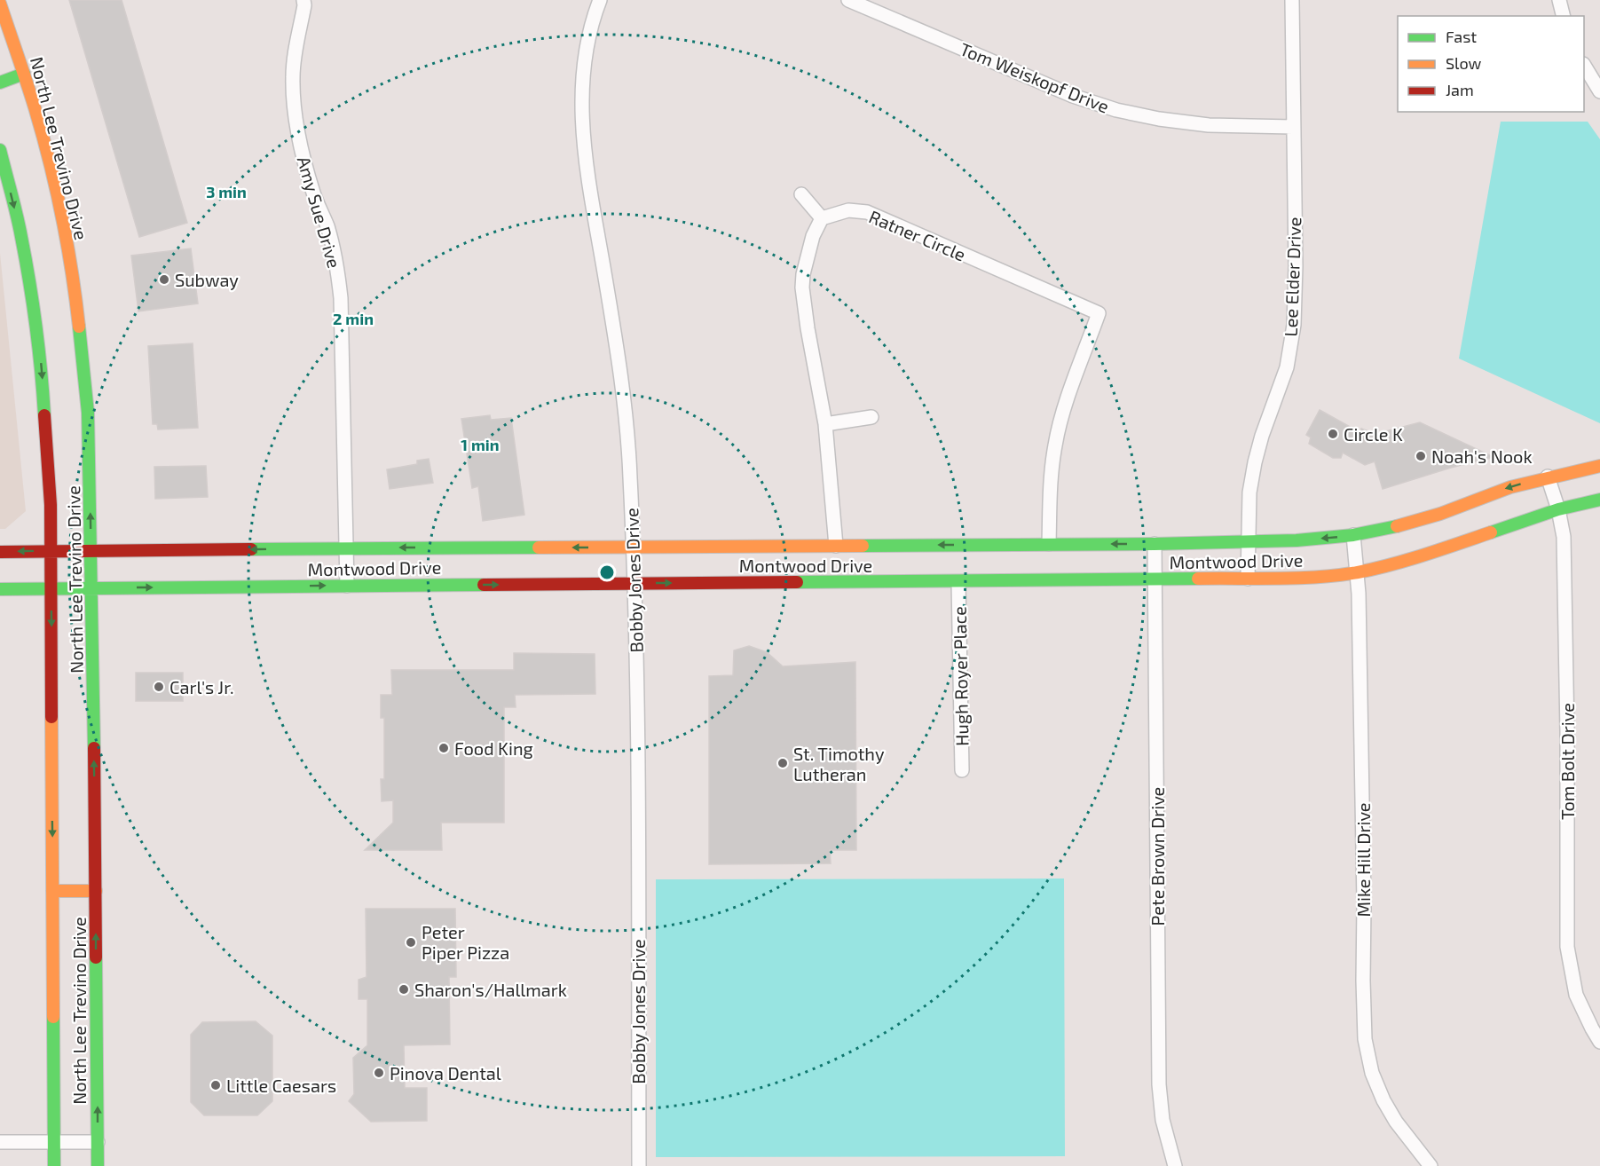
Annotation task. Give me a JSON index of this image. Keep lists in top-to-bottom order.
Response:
{
  "streets": {
    "main road": ["North Lee Trevino Drive", "Montwood Drive"],
    "street": [
      "Tom Weiskopf Drive",
      "Amy Sue Drive",
      "Ratner Circle",
      "Lee Elder Drive",
      "Bobby Jones Drive",
      "Hugh Royer Place",
      "Tom Bolt Drive",
      "Pete Brown Drive",
      "Mike Hill Drive"
    ]
  },
  "crossings": [
    ["Tom Weiskopf Drive", "Lee Elder Drive"],
    ["North Lee Trevino Drive", "Montwood Drive"],
    ["Amy Sue Drive", "Montwood Drive"],
    ["Ratner Circle", "Montwood Drive"],
    ["Lee Elder Drive", "Montwood Drive"],
    ["Montwood Drive", "Bobby Jones Drive"],
    ["Montwood Drive", "Hugh Royer Place"],
    ["Montwood Drive", "Tom Bolt Drive"],
    ["Montwood Drive", "Pete Brown Drive"],
    ["Montwood Drive", "Mike Hill Drive"]
  ],
  "places": [
    "Subway",
    "Circle K",
    "Noah's Nook",
    "Carl's Jr.",
    "Food King",
    "St. Timothy Lutheran",
    "Peter Piper Pizza",
    "Sharon's/Hallmark",
    "Pinova Dental",
    "Little Caesars"
  ],
  "legend": ["Fast", "Slow", "Jam"],
  "rings": ["3 min", "2 min", "1 min"]
}
